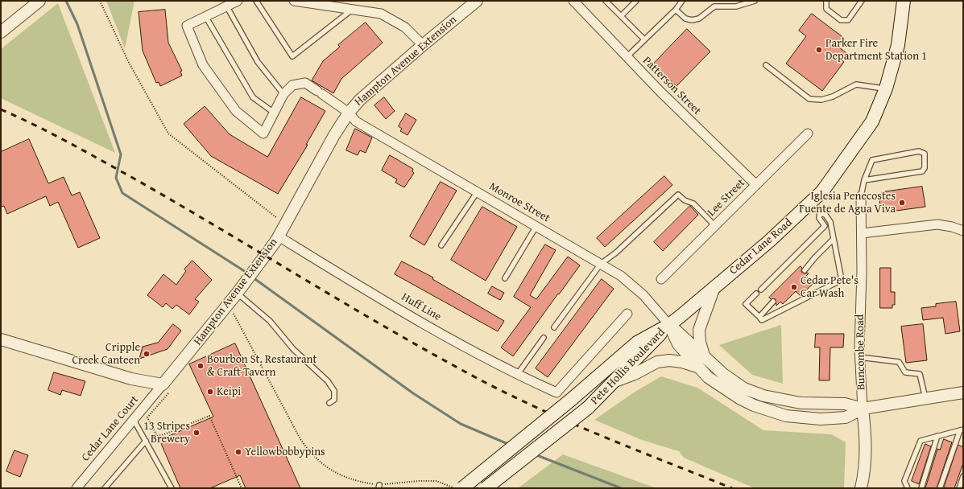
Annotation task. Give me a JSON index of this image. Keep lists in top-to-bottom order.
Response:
{
  "streets": {
    "main road": ["Cedar Lane Road", "Pete Hollis Boulevard"],
    "street": [
      "Hampton Avenue Extension",
      "Patterson Street",
      "Lee Street",
      "Monroe Street",
      "Huff Line",
      "Buncombe Road",
      "Cedar Lane Court"
    ]
  },
  "crossings": [
    ["Hampton Avenue Extension", "Monroe Street"],
    ["Hampton Avenue Extension", "Huff Line"],
    ["Hampton Avenue Extension", "Cedar Lane Court"],
    ["Patterson Street", "Lee Street"],
    ["Monroe Street", "Cedar Lane Road"],
    ["Monroe Street", "Pete Hollis Boulevard"],
    ["Cedar Lane Road", "Pete Hollis Boulevard"]
  ],
  "places": [
    "Parker Fire Department Station 1",
    "Iglesia Penecostes Fuente de Agua Viva",
    "Cedar Pete's Car Wash",
    "Cripple Creek Canteen",
    "Bourbon St. Restaurant & Craft Tavern",
    "Keipi",
    "13 Stripes Brewery",
    "Yellowbobbypins"
  ]
}
